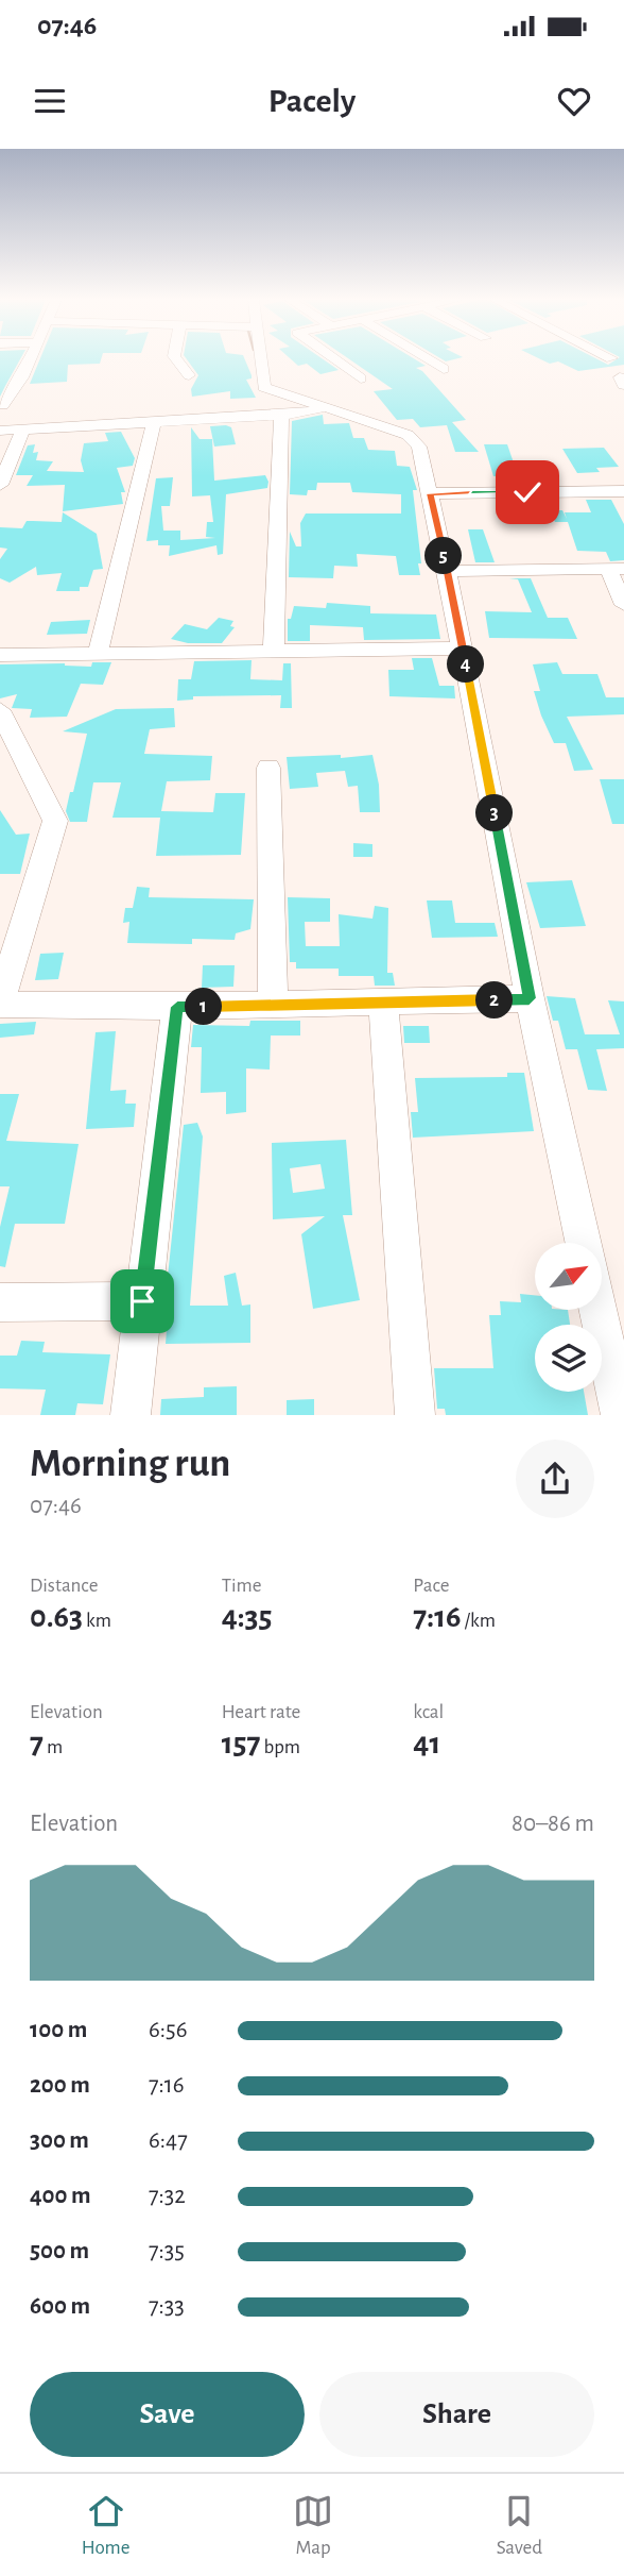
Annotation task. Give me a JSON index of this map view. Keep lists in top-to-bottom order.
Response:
{
  "north": "top right",
  "page": {
    "status": "07:46",
    "header": "Pacely",
    "pins": [
      "5",
      "4",
      "3",
      "2",
      "1"
    ],
    "heading": ["Morning run", "07:46"],
    "stats": [
      ["Distance", "0.63 km"],
      ["Time", "4:35"],
      ["Pace", "7:16 /km"],
      ["Elevation", "7 m"],
      ["Heart rate", "157 bpm"],
      ["kcal", "41"]
    ],
    "chart": ["Elevation", "80–86 m"],
    "list": [
      {
        "name": "100 m",
        "note": "6:56"
      },
      {
        "name": "200 m",
        "note": "7:16"
      },
      {
        "name": "300 m",
        "note": "6:47"
      },
      {
        "name": "400 m",
        "note": "7:32"
      },
      {
        "name": "500 m",
        "note": "7:35"
      },
      {
        "name": "600 m",
        "note": "7:33"
      }
    ],
    "buttons": ["Save", "Share"],
    "tabs": ["Home", "Map", "Saved"]
  }
}
